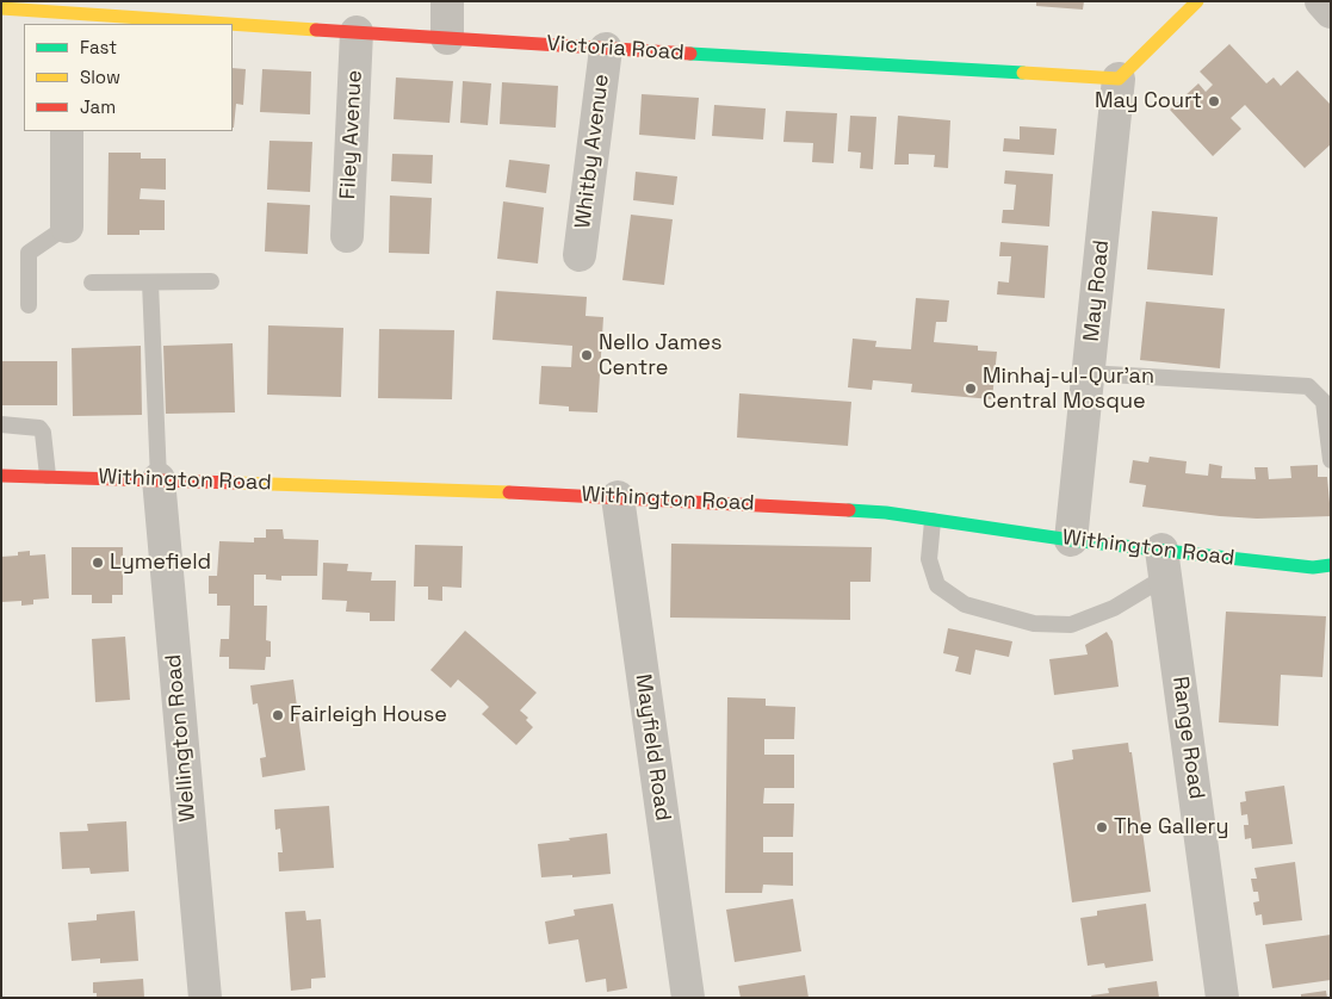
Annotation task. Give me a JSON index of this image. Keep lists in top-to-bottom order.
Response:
{
  "streets": {
    "street": [
      "Victoria Road",
      "Filey Avenue",
      "Whitby Avenue",
      "May Road",
      "Withington Road",
      "Wellington Road",
      "Range Road",
      "Mayfield Road"
    ]
  },
  "crossings": [
    ["Victoria Road", "Filey Avenue"],
    ["Victoria Road", "Whitby Avenue"],
    ["Victoria Road", "May Road"],
    ["May Road", "Withington Road"],
    ["Withington Road", "Wellington Road"],
    ["Withington Road", "Range Road"],
    ["Withington Road", "Mayfield Road"]
  ],
  "places": [
    "May Court",
    "Nello James Centre",
    "Minhaj-ul-Qur'an Central Mosque",
    "Lymefield",
    "Fairleigh House",
    "The Gallery"
  ],
  "legend": ["Fast", "Slow", "Jam"]
}
